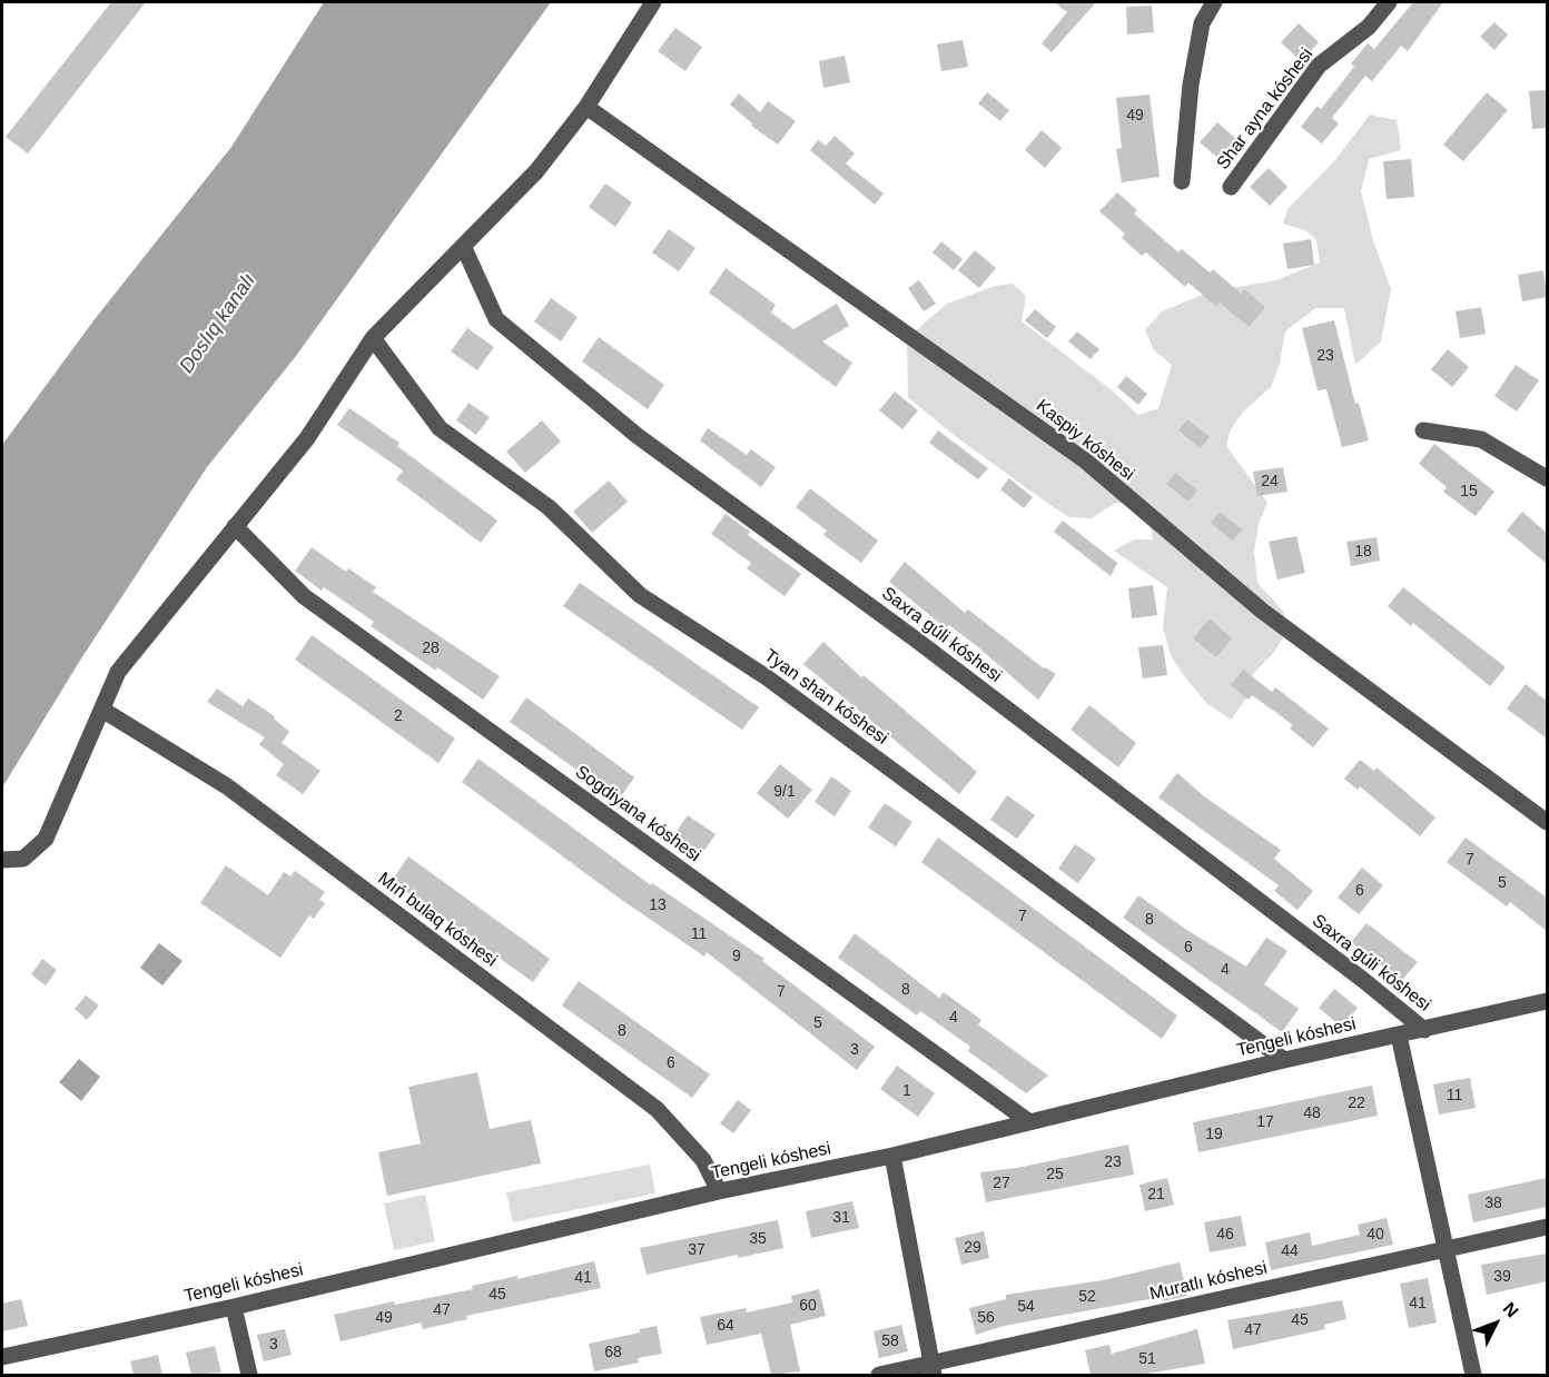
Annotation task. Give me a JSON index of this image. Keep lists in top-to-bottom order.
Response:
{
  "streets": {
    "street": [
      "Shar ayna kóshesi",
      "Kaspiy kóshesi",
      "Saxra gúli kóshesi",
      "Tyan shan kóshesi",
      "Sogdiyana kóshesi",
      "Mıń bulaq kóshesi",
      "Tengeli kóshesi",
      "Muratlı kóshesi"
    ]
  },
  "crossings": [
    ["Saxra gúli kóshesi", "Tengeli kóshesi"],
    ["Tyan shan kóshesi", "Tengeli kóshesi"],
    ["Sogdiyana kóshesi", "Tengeli kóshesi"],
    ["Mıń bulaq kóshesi", "Tengeli kóshesi"]
  ],
  "water": ["Doslıq kanalı"],
  "house_numbers": [
    "49",
    "23",
    "24",
    "15",
    "18",
    "28",
    "2",
    "9/1",
    "7",
    "5",
    "6",
    "13",
    "7",
    "8",
    "11",
    "6",
    "9",
    "4",
    "8",
    "7",
    "4",
    "5",
    "8",
    "3",
    "6",
    "1",
    "11",
    "22",
    "48",
    "17",
    "19",
    "23",
    "25",
    "27",
    "21",
    "38",
    "31",
    "46",
    "40",
    "35",
    "29",
    "37",
    "44",
    "39",
    "41",
    "45",
    "52",
    "41",
    "60",
    "54",
    "47",
    "49",
    "56",
    "45",
    "64",
    "47",
    "58",
    "3",
    "68",
    "51"
  ],
  "north": "top right"
}
